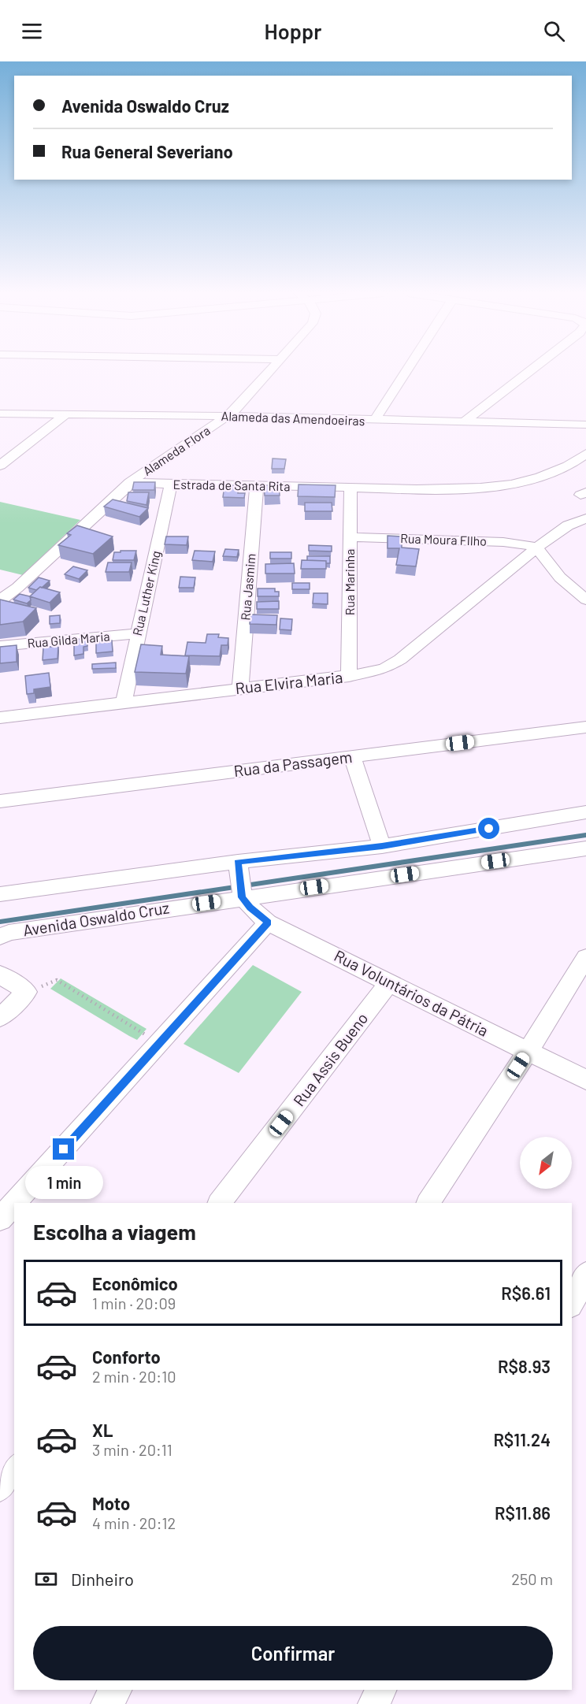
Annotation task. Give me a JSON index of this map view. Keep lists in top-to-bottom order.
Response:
{
  "streets": {
    "street": [
      "Alameda das Amendoeiras",
      "Alameda Flora",
      "Estrada de Santa Rita",
      "Rua Moura FIlho",
      "Rua Marinha",
      "Rua Jasmim",
      "Rua Luther King",
      "Rua Gilda Maria",
      "Rua Elvira Maria",
      "Rua da Passagem",
      "Avenida Oswaldo Cruz",
      "Rua Voluntários da Pátria",
      "Rua Assis Bueno"
    ]
  },
  "crossings": [
    ["Alameda das Amendoeiras", "Alameda Flora"],
    ["Alameda Flora", "Estrada de Santa Rita"],
    ["Estrada de Santa Rita", "Rua Marinha"],
    ["Estrada de Santa Rita", "Rua Jasmim"],
    ["Estrada de Santa Rita", "Rua Luther King"],
    ["Rua Moura FIlho", "Rua Marinha"],
    ["Rua Moura FIlho", "Rua Elvira Maria"],
    ["Rua Marinha", "Rua Elvira Maria"],
    ["Rua Jasmim", "Rua Elvira Maria"],
    ["Rua Luther King", "Rua Gilda Maria"],
    ["Rua Luther King", "Rua Elvira Maria"],
    ["Avenida Oswaldo Cruz", "Rua Voluntários da Pátria"],
    ["Rua Voluntários da Pátria", "Rua Assis Bueno"]
  ],
  "north": "bottom left",
  "page": {
    "header": "Hoppr",
    "banner": ["Avenida Oswaldo Cruz", "Rua General Severiano"],
    "bubble": "1 min",
    "heading": "Escolha a viagem",
    "list": [
      {
        "name": "Econômico",
        "note": "1 min · 20:09",
        "value": "R$6.61"
      },
      {
        "name": "Conforto",
        "note": "2 min · 20:10",
        "value": "R$8.93"
      },
      {
        "name": "XL",
        "note": "3 min · 20:11",
        "value": "R$11.24"
      },
      {
        "name": "Moto",
        "note": "4 min · 20:12",
        "value": "R$11.86"
      }
    ],
    "pay": ["Dinheiro", "250 m"],
    "buttons": "Confirmar"
  }
}
